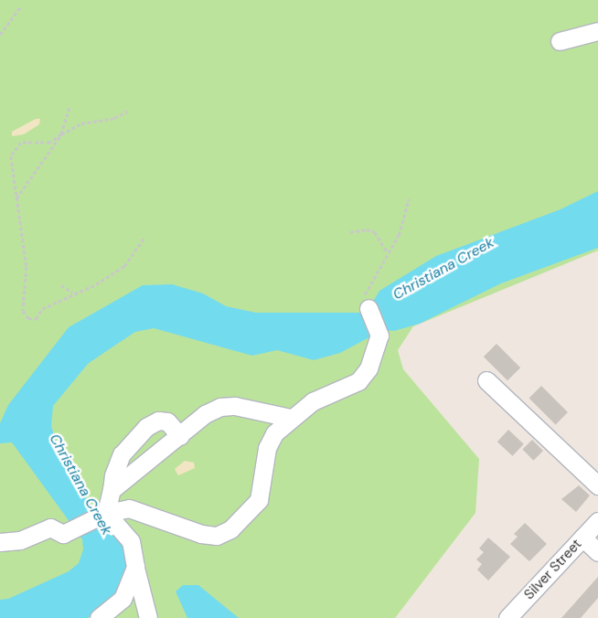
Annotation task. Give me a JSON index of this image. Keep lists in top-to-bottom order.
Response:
{
  "streets": {
    "street": ["Silver Street"]
  },
  "water": ["Christiana Creek"]
}
